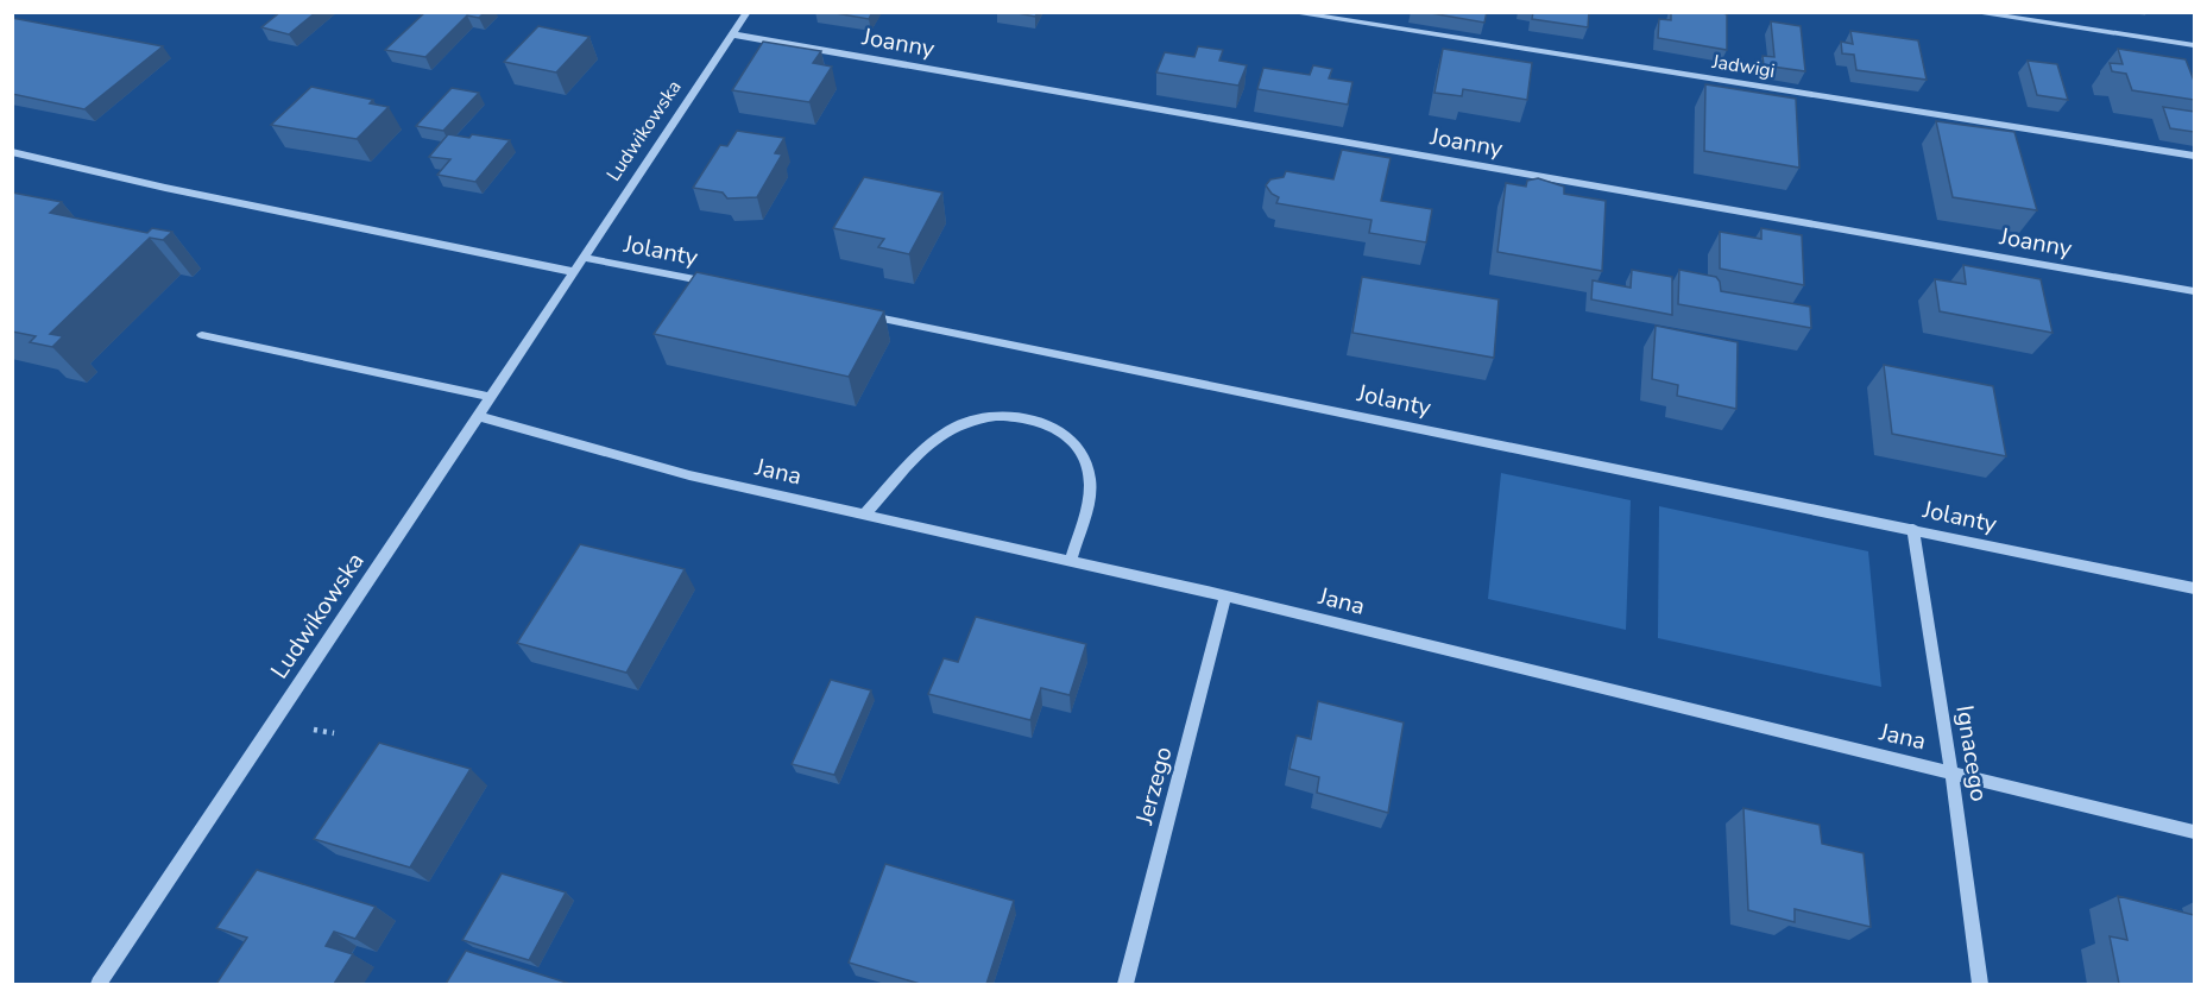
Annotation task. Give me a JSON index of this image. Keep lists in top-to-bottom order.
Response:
{
  "streets": {
    "street": [
      "Joanny",
      "Jadwigi",
      "Ludwikowska",
      "Jolanty",
      "Jana",
      "Ignacego",
      "Jerzego"
    ]
  },
  "crossings": [
    ["Joanny", "Ludwikowska"],
    ["Ludwikowska", "Jolanty"],
    ["Ludwikowska", "Jana"],
    ["Jolanty", "Ignacego"],
    ["Jana", "Ignacego"],
    ["Jana", "Jerzego"]
  ]
}
